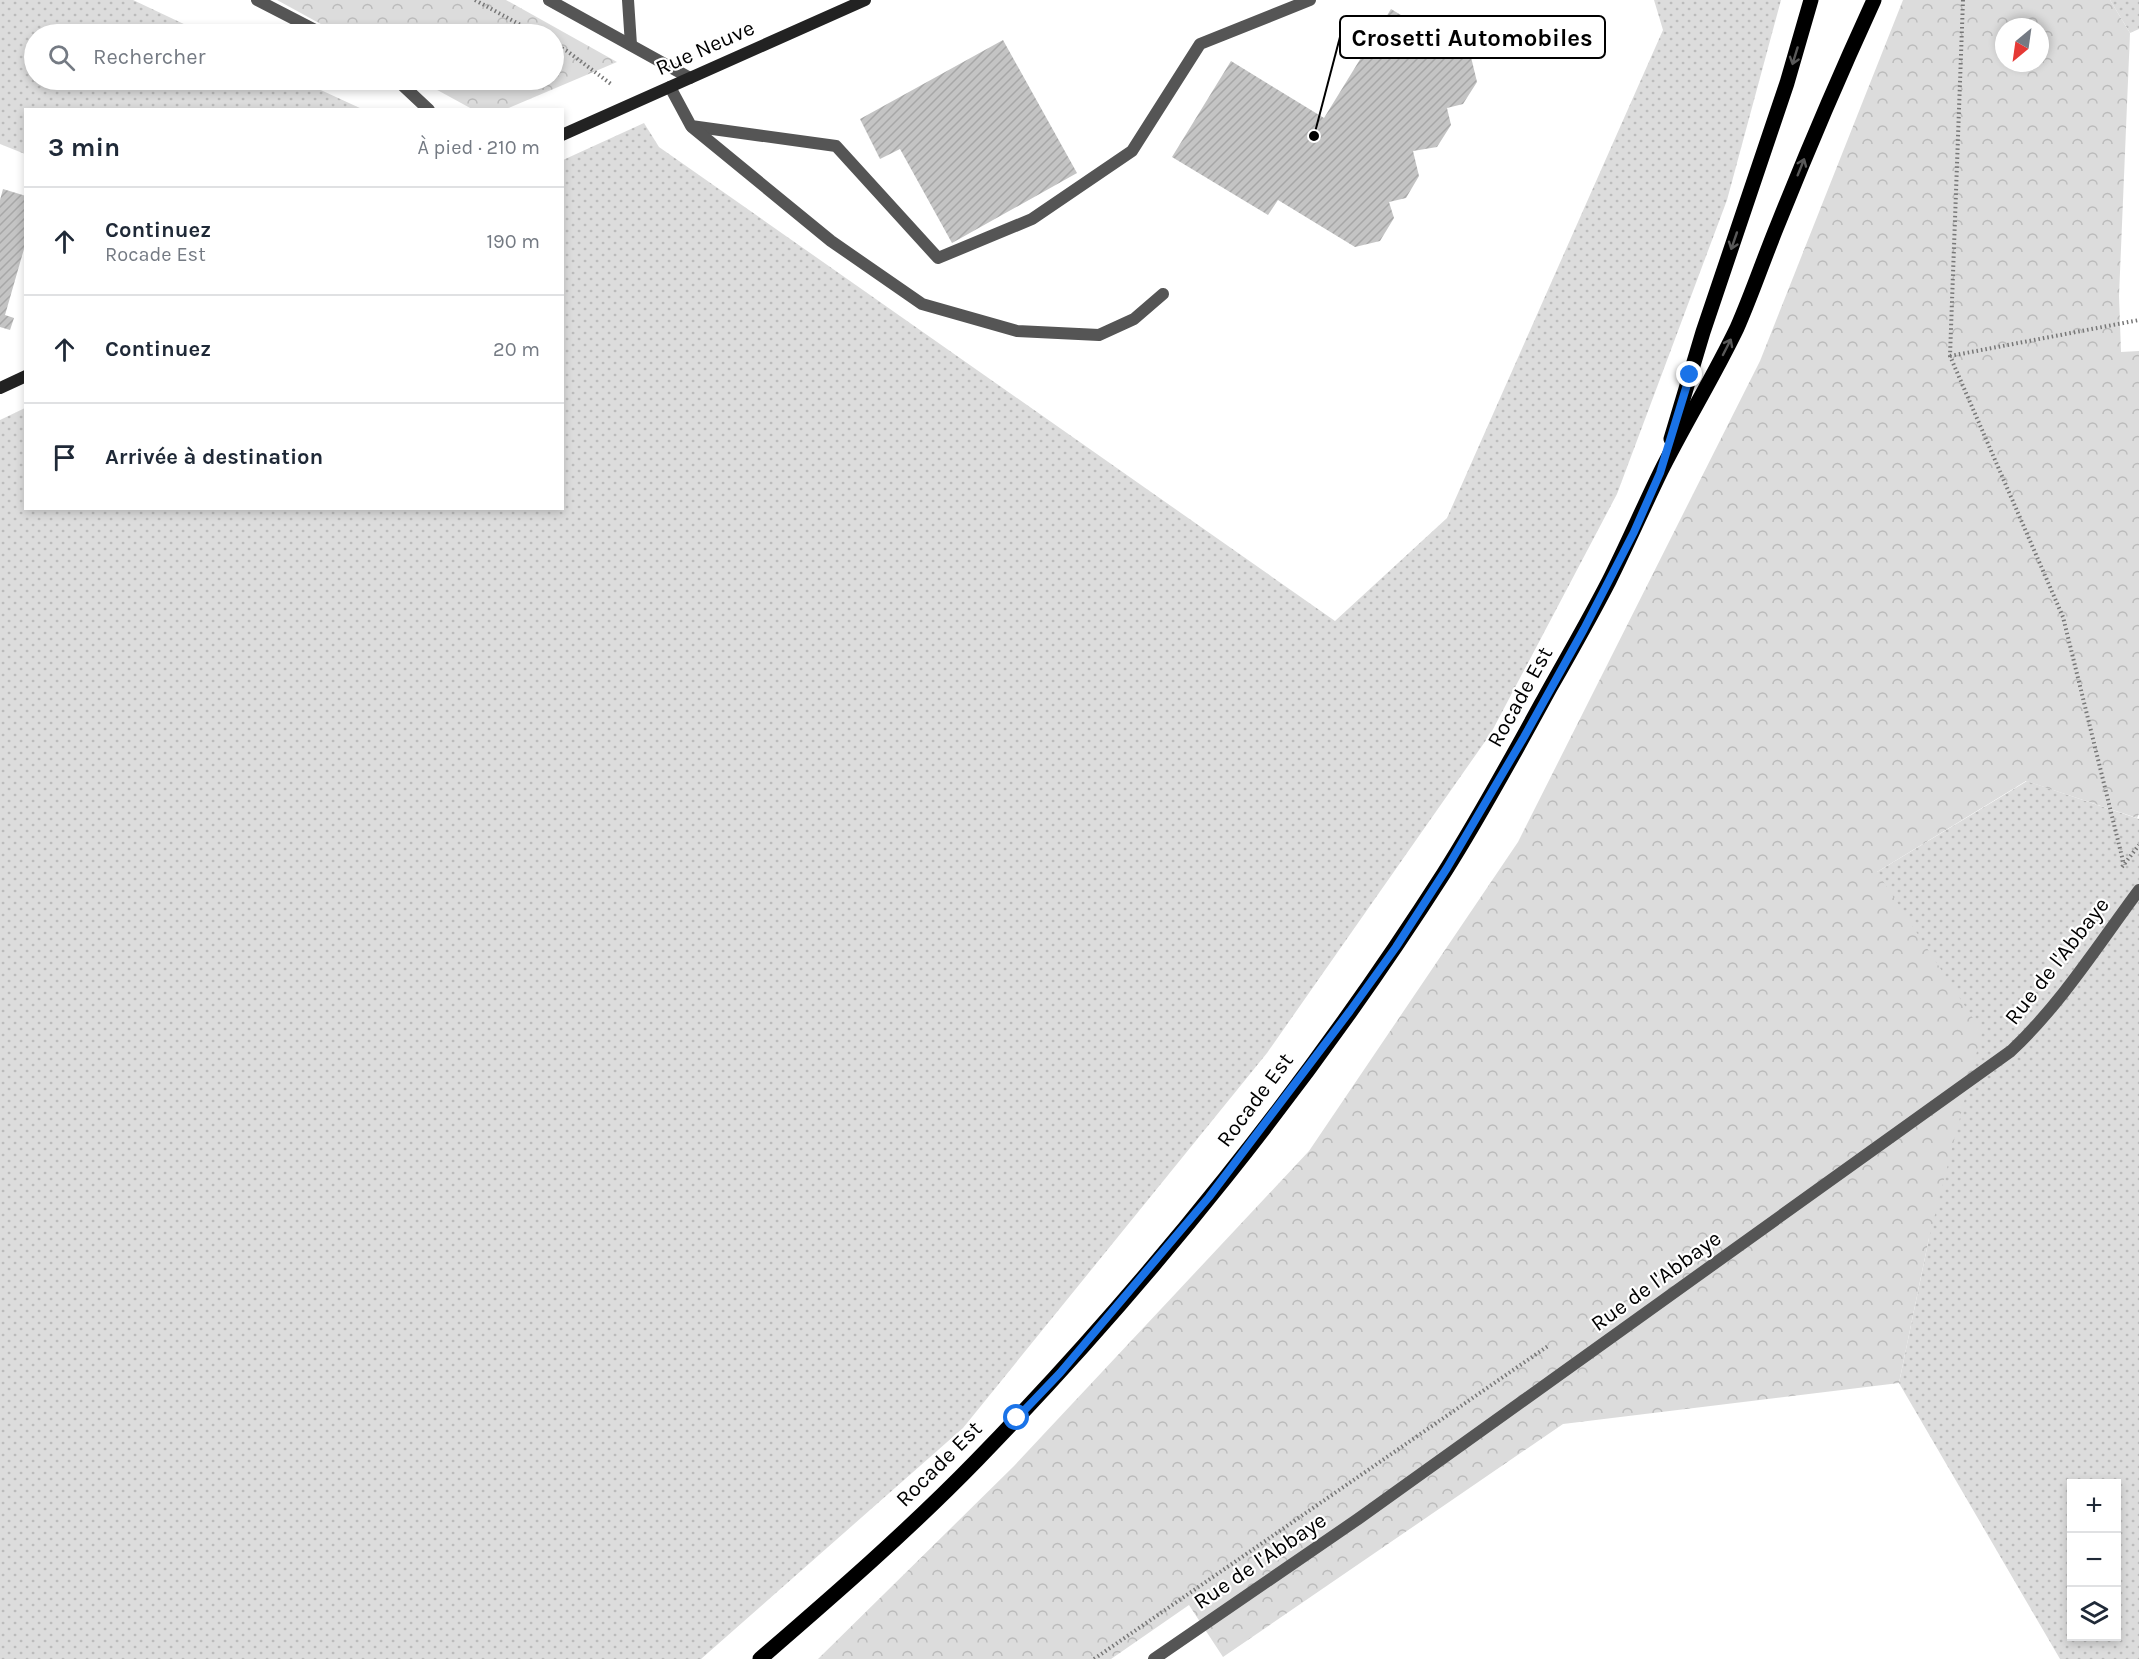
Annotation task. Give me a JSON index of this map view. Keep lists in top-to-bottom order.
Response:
{
  "streets": {
    "main road": ["Rocade Est"],
    "street": ["Rue Neuve", "Rue de l'Abbaye"]
  },
  "places": ["Crosetti Automobiles"],
  "north": "bottom left",
  "page": {
    "search": "Rechercher",
    "heading": ["3 min", "À pied · 210 m"],
    "list": [
      ["Continuez", "Rocade Est", "190 m"],
      ["Continuez", "20 m"],
      "Arrivée à destination"
    ],
    "map_buttons": ["+", "−"]
  }
}
